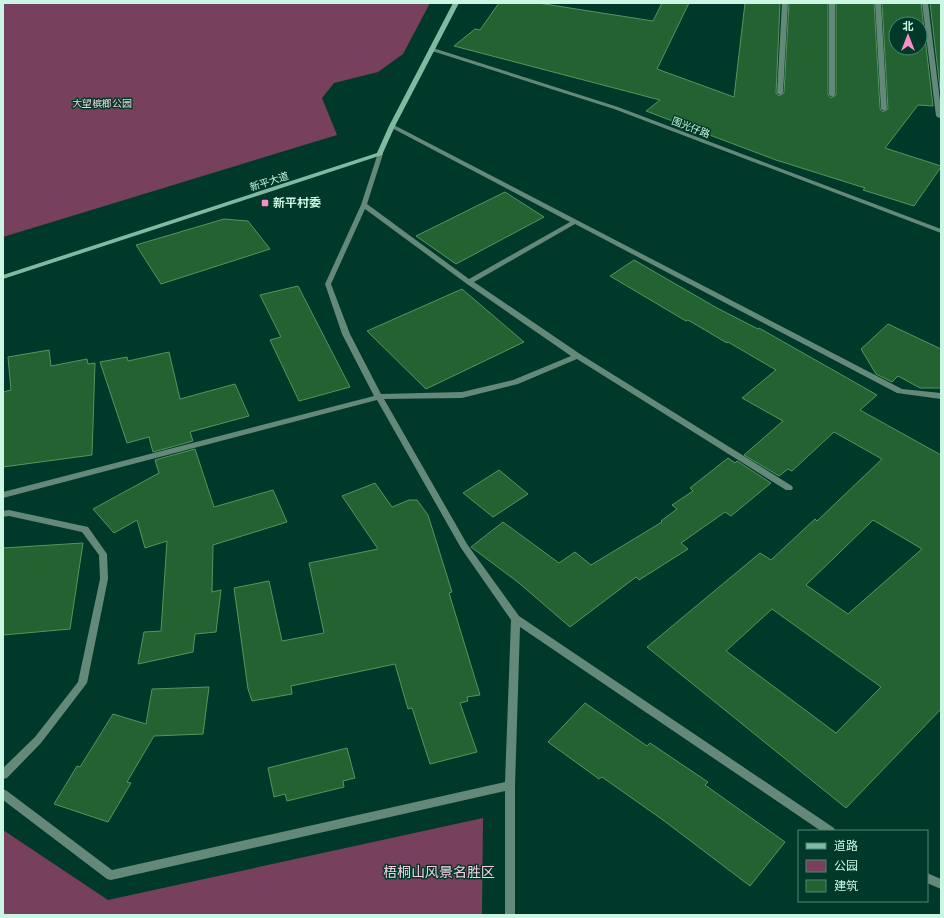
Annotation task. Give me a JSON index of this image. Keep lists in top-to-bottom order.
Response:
{
  "streets": {
    "street": ["围光仔路", "新平大道"]
  },
  "parks": ["大望槟榔公园", "梧桐山风景名胜区"],
  "places": {
    "transit": ["新平村委"]
  },
  "legend": ["道路", "公园", "建筑"],
  "north": "top"
}
